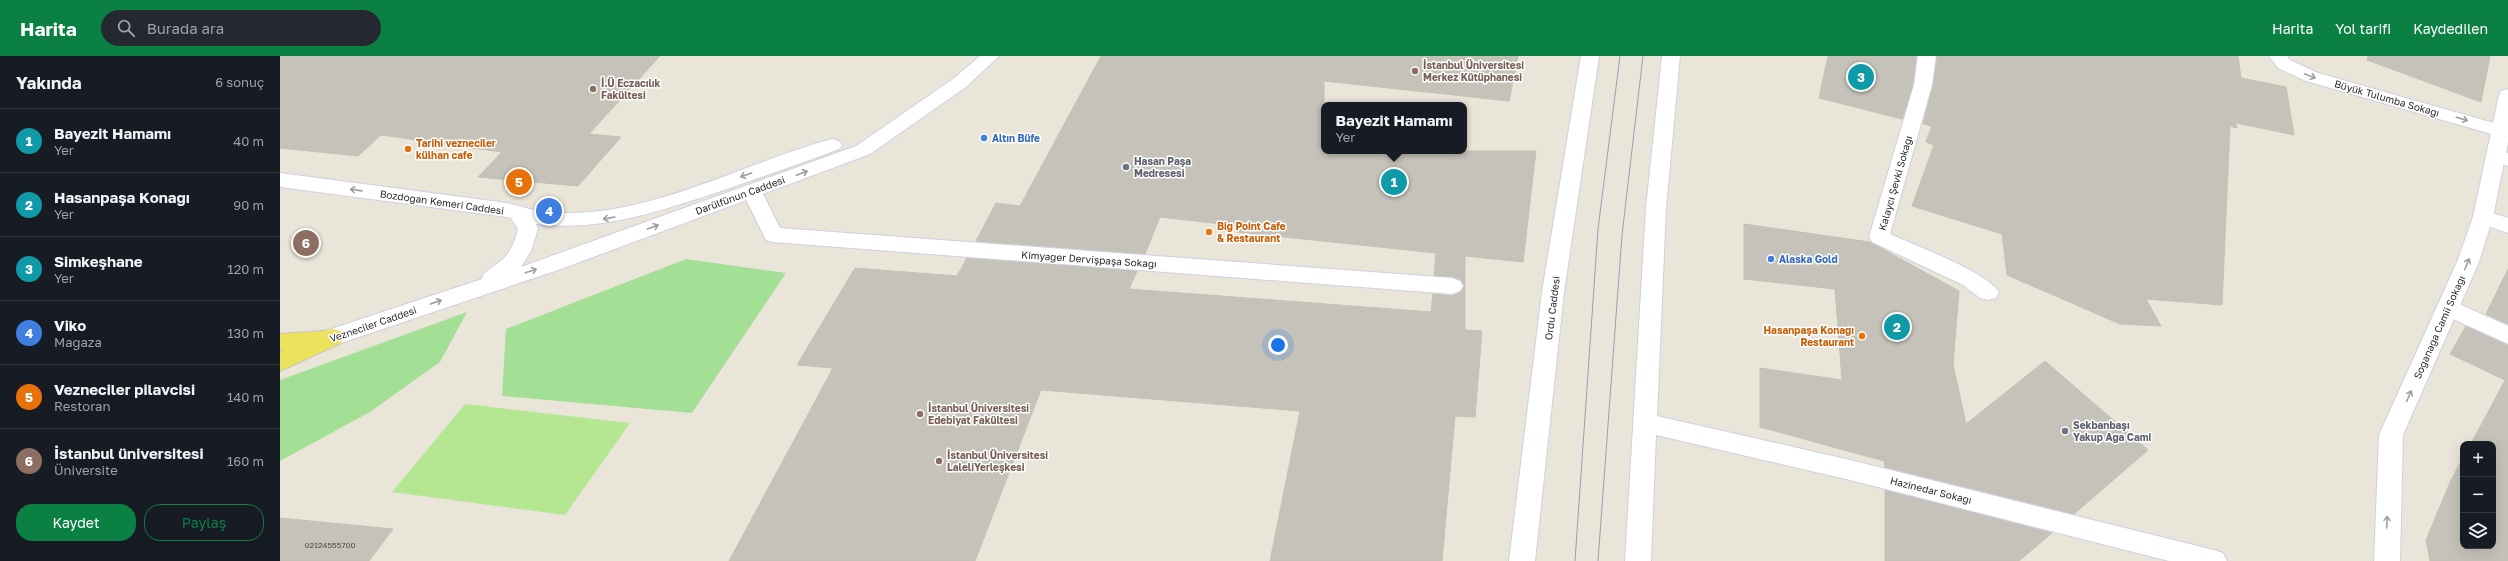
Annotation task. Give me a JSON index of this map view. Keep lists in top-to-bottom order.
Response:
{
  "streets": {
    "main road": ["Vezneciler Caddesi"],
    "street": [
      "Büyük Tulumba Sokağı",
      "Kalaycı Şevki Sokağı",
      "Darülfünun Caddesi",
      "Bozdogan Kemeri Caddesi",
      "Kimyager Dervişpaşa Sokağı",
      "Ordu Caddesi",
      "Soğanağa Camii Sokağı",
      "Hazinedar Sokağı"
    ]
  },
  "crossings": [
    ["Büyük Tulumba Sokağı", "Soğanağa Camii Sokağı"],
    ["Darülfünun Caddesi", "Bozdogan Kemeri Caddesi"],
    ["Darülfünun Caddesi", "Kimyager Dervişpaşa Sokağı"],
    ["Darülfünun Caddesi", "Vezneciler Caddesi"]
  ],
  "one_way": [
    "Büyük Tulumba Sokağı",
    "Darülfünun Caddesi",
    "Bozdogan Kemeri Caddesi",
    "Vezneciler Caddesi",
    "Soğanağa Camii Sokağı"
  ],
  "places": [
    "İstanbul Üniversitesi Merkez Kütüphanesi",
    "İ.Ü Eczacılık Fakültesi",
    "Altın Büfe",
    "Tarihi vezneciler külhan cafe",
    "Hasan Paşa Medresesi",
    "Big Point Cafe & Restaurant",
    "Alaska Gold",
    "Hasanpaşa Konağı Restaurant",
    "İstanbul Üniversitesi Edebiyat Fakültesi",
    "Sekbanbaşı Yakup Ağa Cami",
    "İstanbul Üniversitesi LaleliYerleşkesi"
  ],
  "house_numbers": ["02124555700"],
  "page": {
    "header": "Harita",
    "search": "Burada ara",
    "nav": ["Harita", "Yol tarifi", "Kaydedilen"],
    "heading": ["Yakında", "6 sonuç"],
    "pins": [
      "3",
      "1",
      "5",
      "4",
      "6",
      "2"
    ],
    "popup": ["Bayezit Hamamı", "Yer"],
    "list": [
      {
        "mark": "1",
        "name": "Bayezit Hamamı",
        "note": "Yer",
        "value": "40 m"
      },
      {
        "mark": "2",
        "name": "Hasanpaşa Konağı",
        "note": "Yer",
        "value": "90 m"
      },
      {
        "mark": "3",
        "name": "Simkeşhane",
        "note": "Yer",
        "value": "120 m"
      },
      {
        "mark": "4",
        "name": "Viko",
        "note": "Mağaza",
        "value": "130 m"
      },
      {
        "mark": "5",
        "name": "Vezneciler pilavcisi",
        "note": "Restoran",
        "value": "140 m"
      },
      {
        "mark": "6",
        "name": "İstanbul üniversitesi",
        "note": "Üniversite",
        "value": "160 m"
      }
    ],
    "map_buttons": ["+", "−"],
    "buttons": ["Kaydet", "Paylaş"]
  }
}
